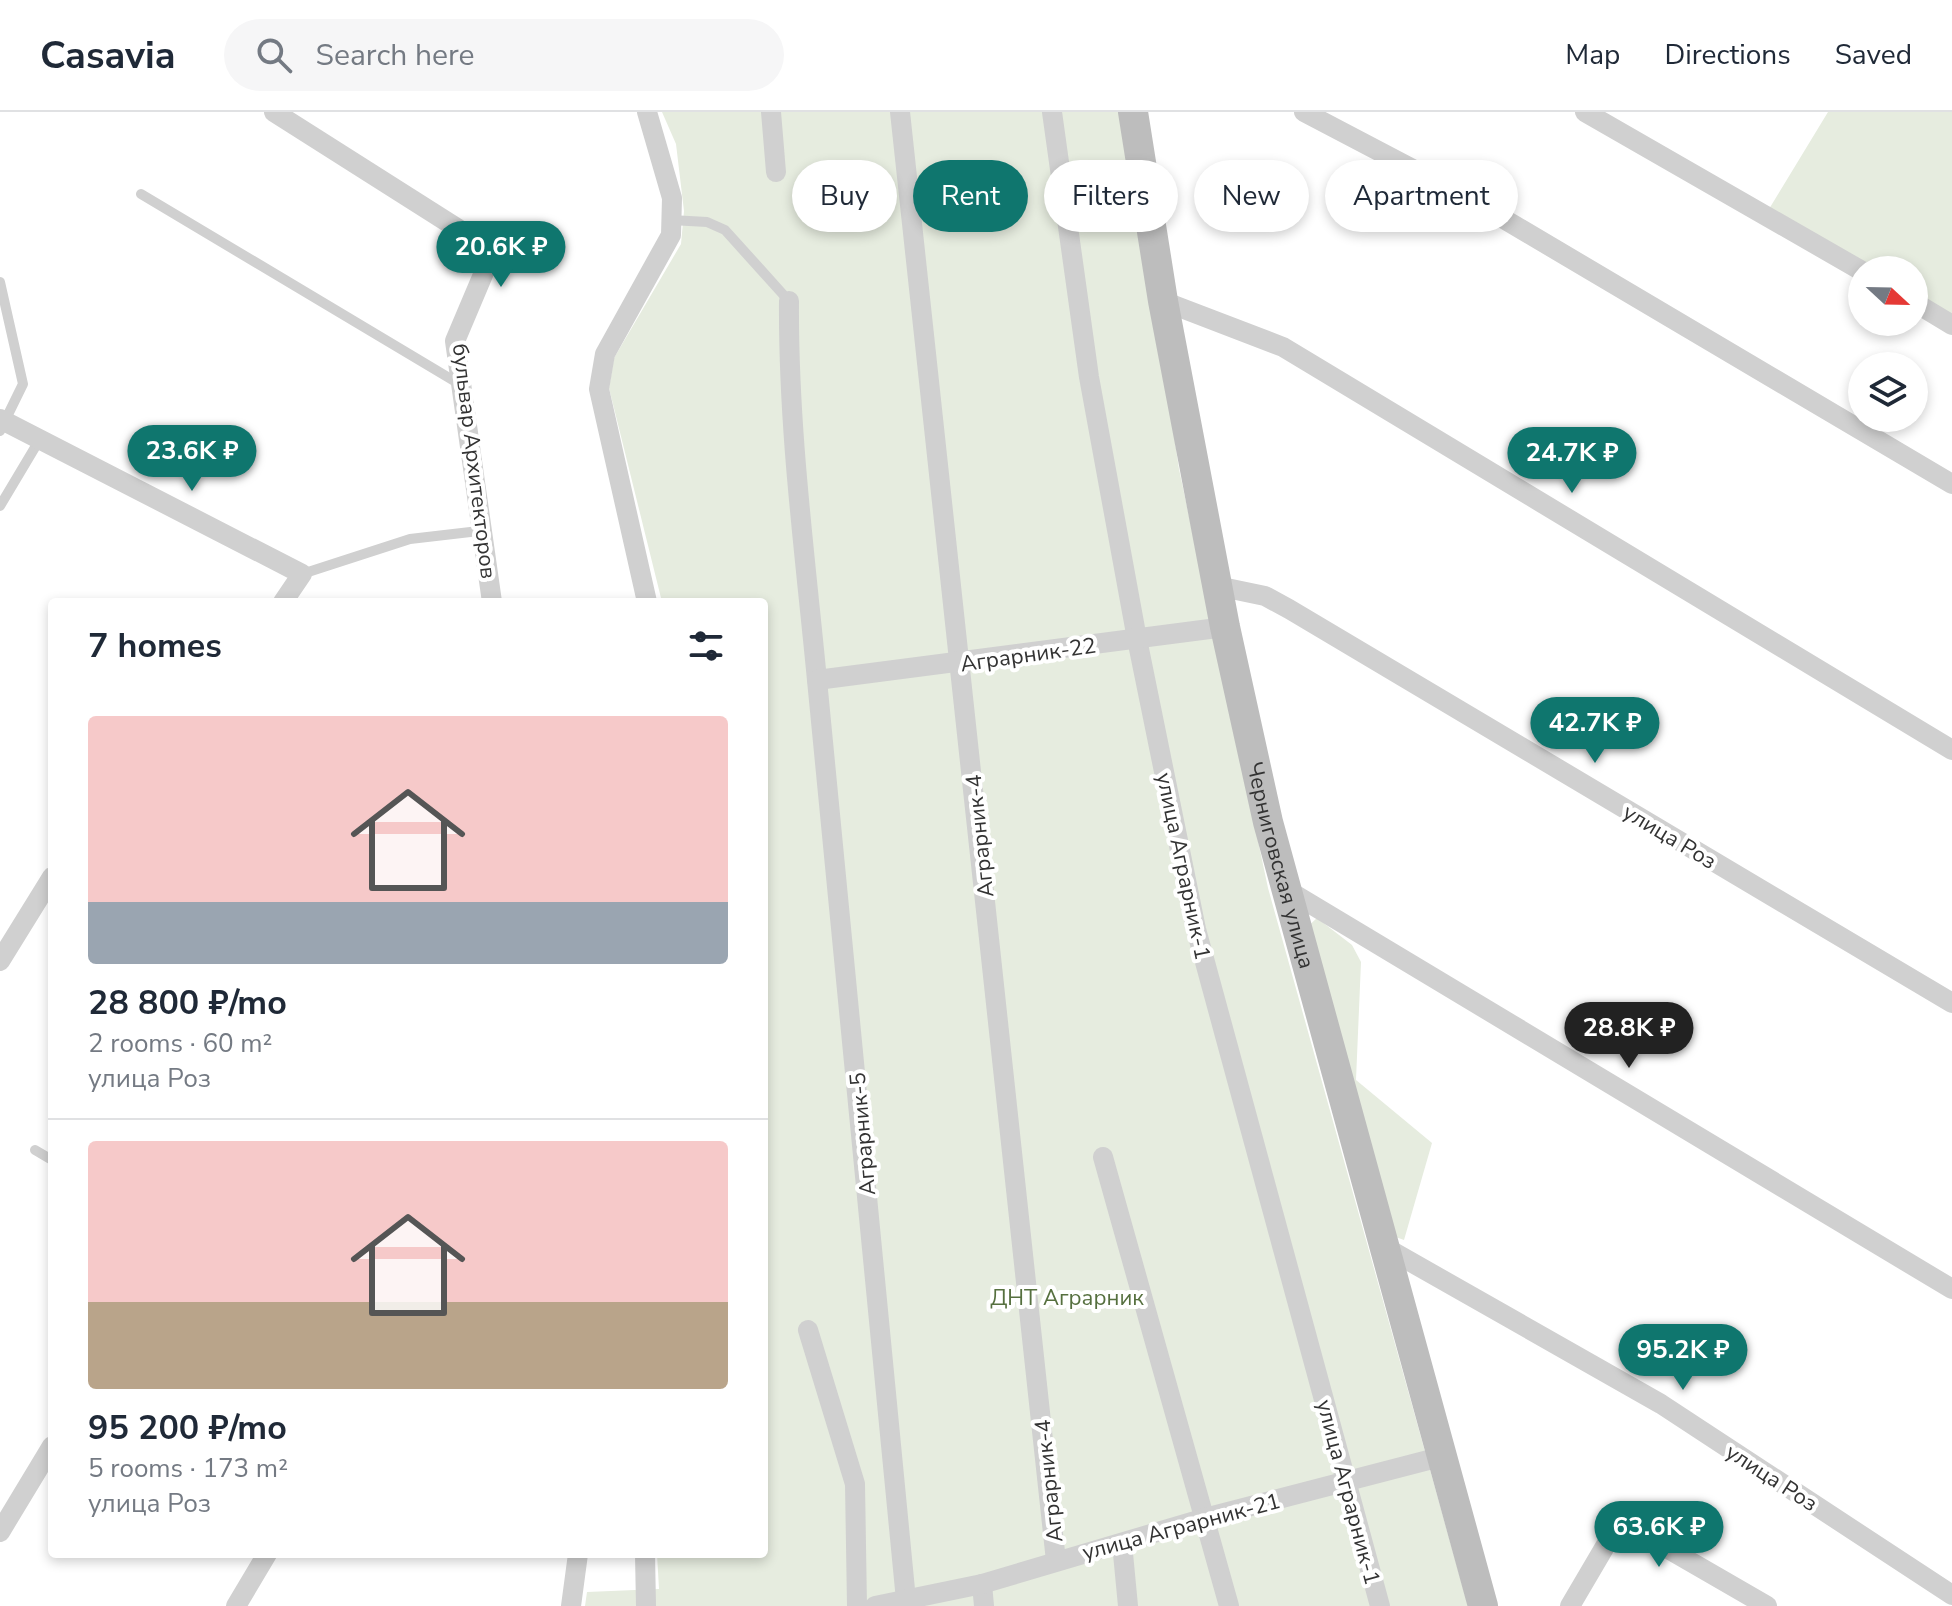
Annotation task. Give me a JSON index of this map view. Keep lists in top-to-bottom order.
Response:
{
  "streets": {
    "street": [
      "бульвар Архитекторов",
      "Аграрник-22",
      "Аграрник-4",
      "улица Роз",
      "Черниговская улица",
      "улица Аграрник-1",
      "Аграрник-5",
      "улица Аграрник-21"
    ]
  },
  "crossings": [
    ["Аграрник-22", "Аграрник-4"],
    ["Аграрник-22", "Черниговская улица"],
    ["Аграрник-22", "улица Аграрник-1"],
    ["Аграрник-22", "Аграрник-5"],
    ["Аграрник-4", "улица Аграрник-21"],
    ["улица Роз", "Черниговская улица"],
    ["Черниговская улица", "улица Аграрник-21"],
    ["улица Аграрник-1", "улица Аграрник-21"],
    ["Аграрник-5", "улица Аграрник-21"]
  ],
  "parks": ["ДНТ Аграрник"],
  "north": "right",
  "page": {
    "header": "Casavia",
    "search": "Search here",
    "nav": ["Map", "Directions", "Saved"],
    "chip": [
      "Buy",
      "Rent",
      "Filters",
      "New",
      "Apartment"
    ],
    "price": [
      "20.6K ₽",
      "23.6K ₽",
      "24.7K ₽",
      "42.7K ₽",
      "28.8K ₽",
      "95.2K ₽",
      "63.6K ₽"
    ],
    "heading": "7 homes",
    "list": [
      {
        "name": "28 800 ₽/mo",
        "note": "2 rooms · 60 m² · улица Роз"
      },
      {
        "name": "95 200 ₽/mo",
        "note": "5 rooms · 173 m² · улица Роз"
      }
    ]
  }
}
